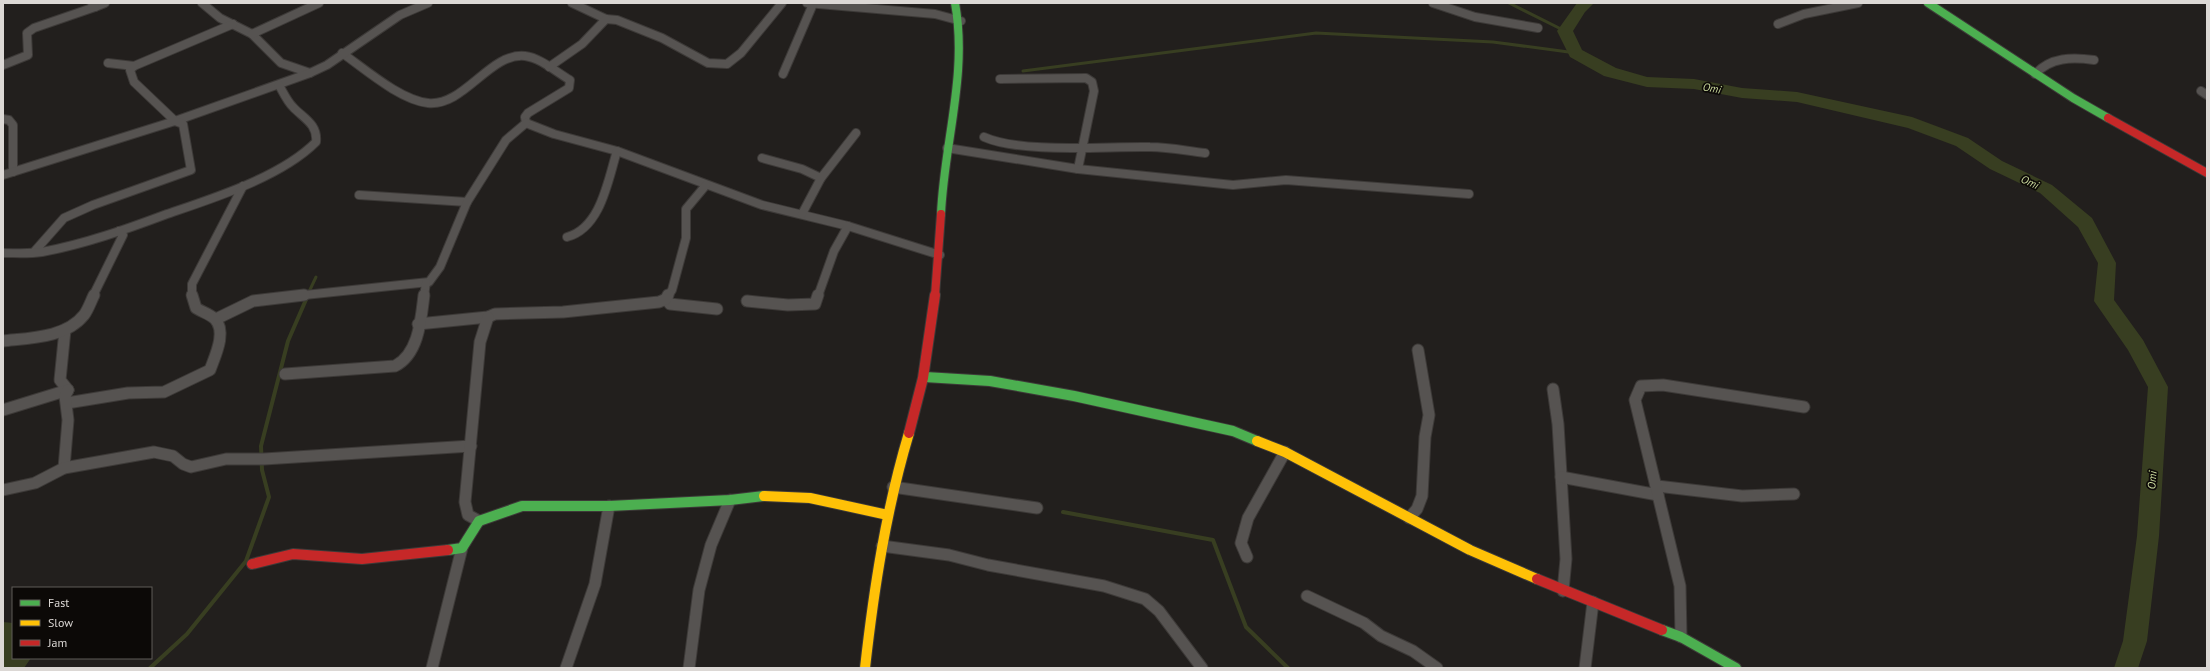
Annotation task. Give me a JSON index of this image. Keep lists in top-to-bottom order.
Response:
{
  "water": ["Omi"],
  "legend": ["Fast", "Slow", "Jam"]
}
